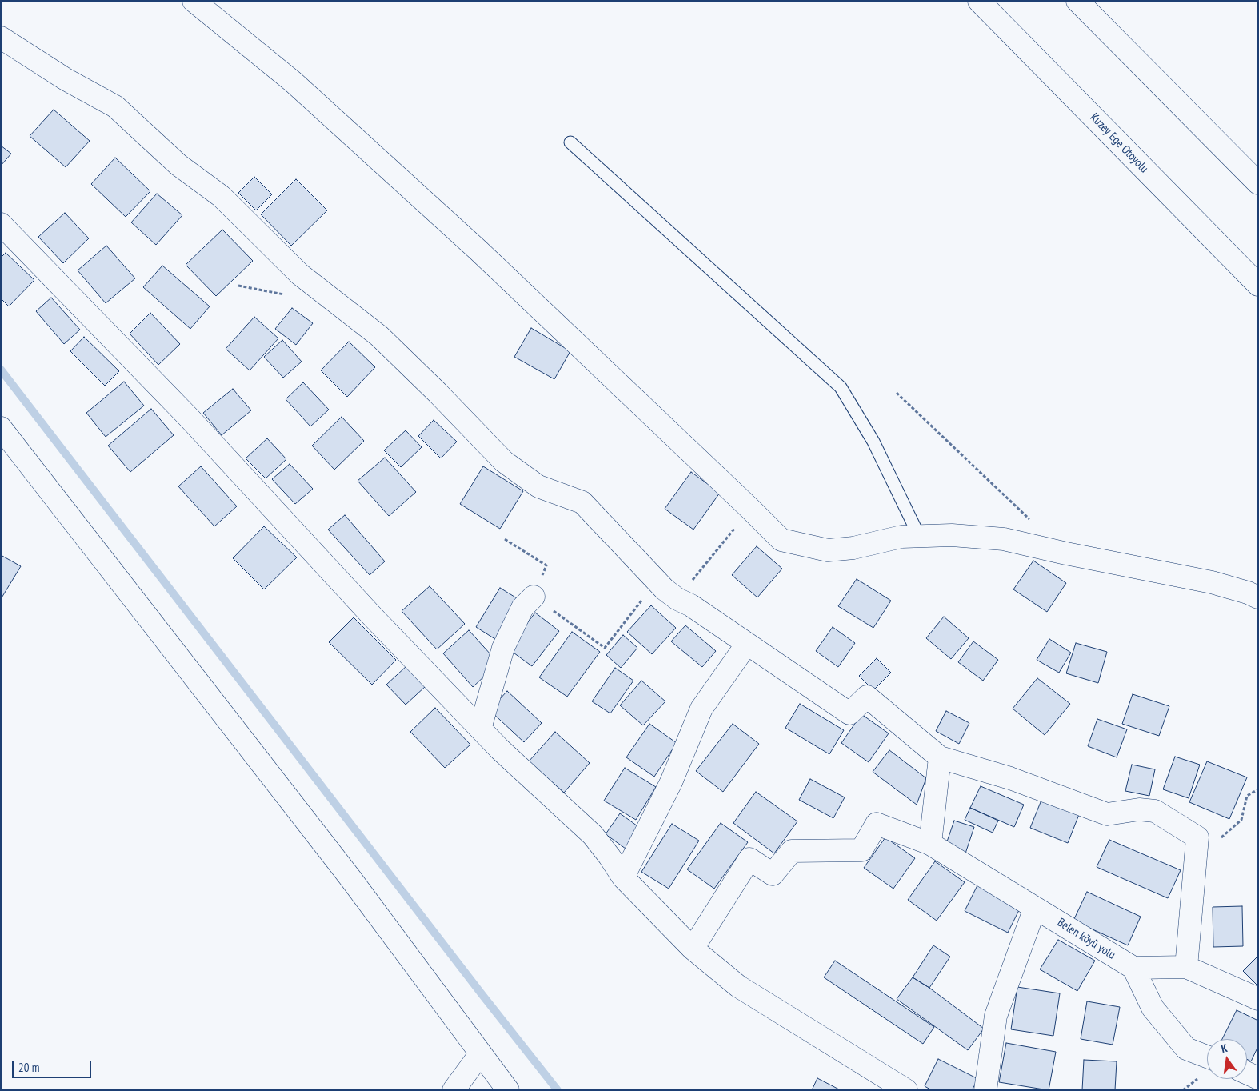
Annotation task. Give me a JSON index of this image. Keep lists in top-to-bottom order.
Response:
{
  "streets": {
    "main road": ["Kuzey Ege Otoyolu", "Belen köyü yolu"]
  },
  "scale_bar": "20 m",
  "north": "top"
}
